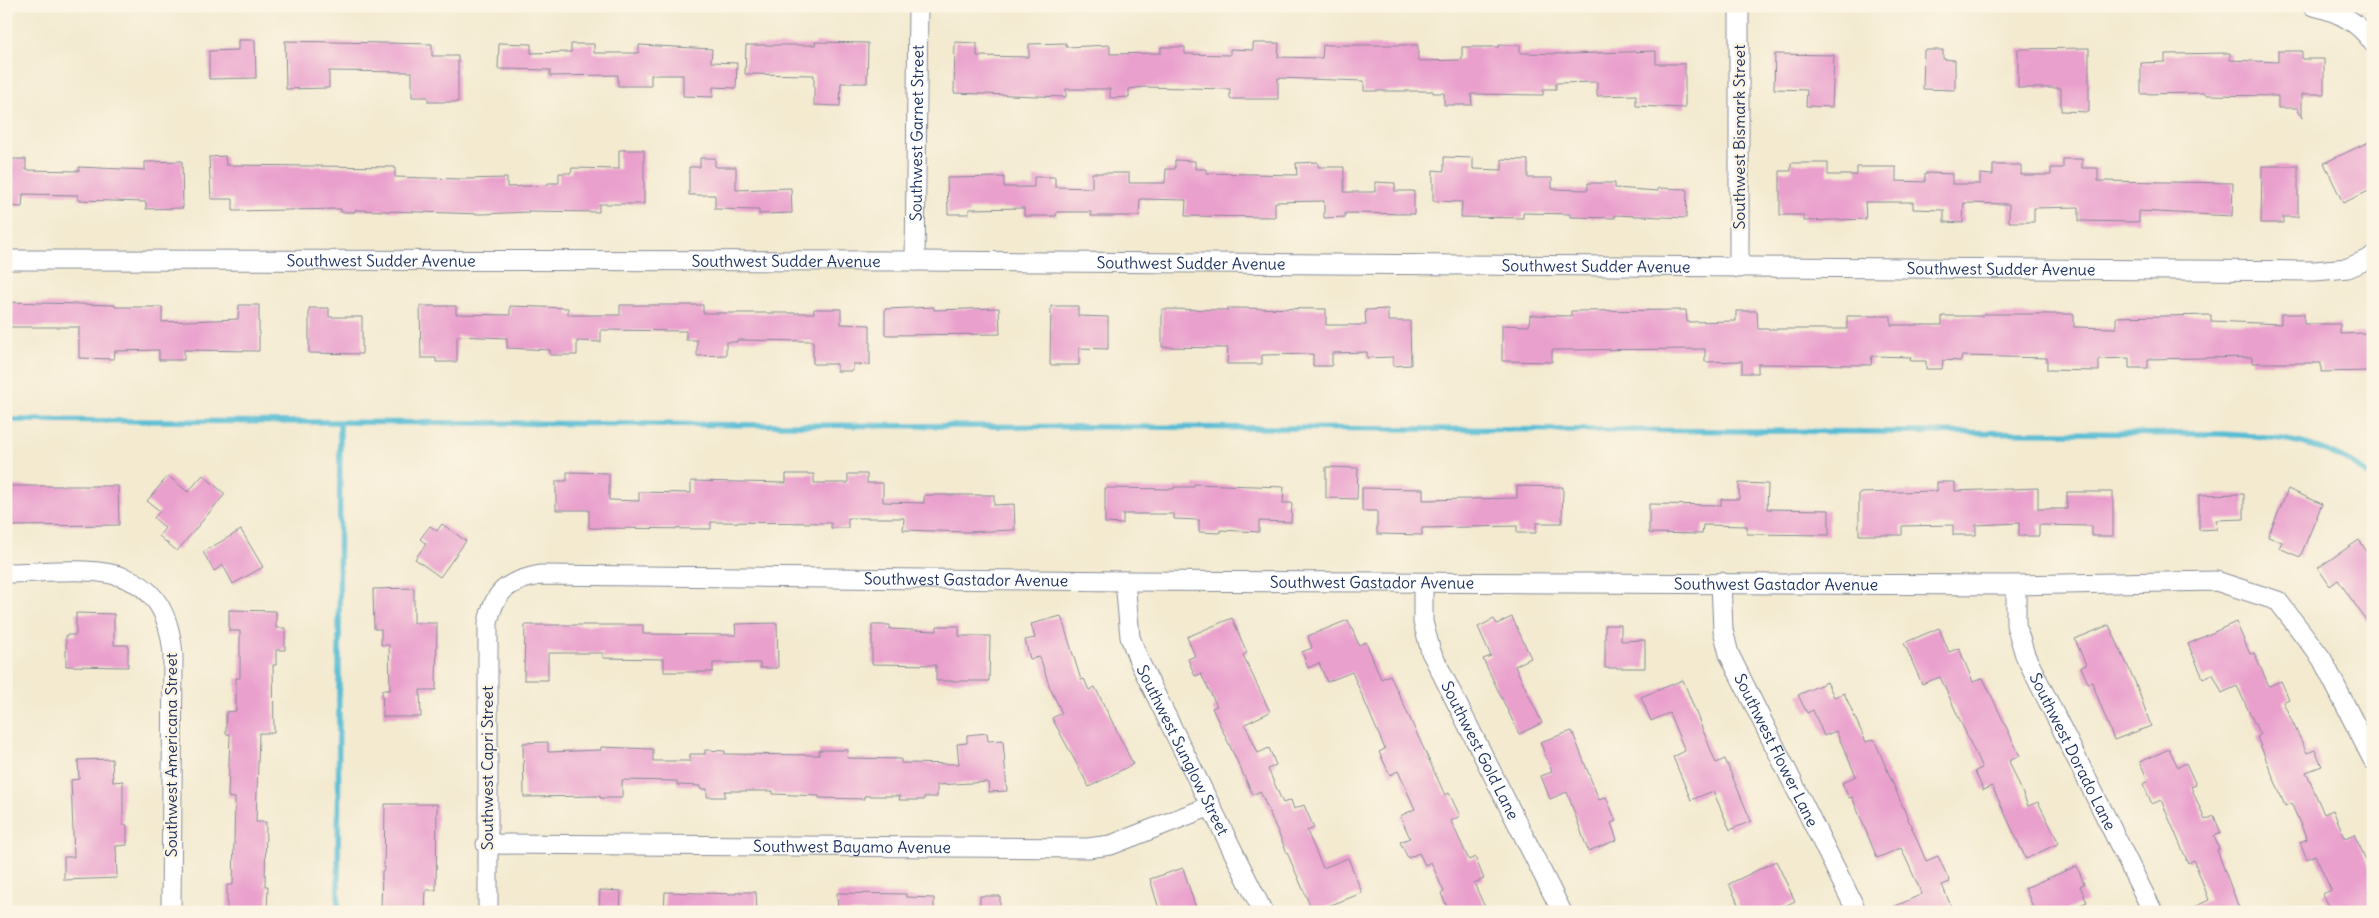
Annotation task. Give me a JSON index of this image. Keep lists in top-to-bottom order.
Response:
{
  "streets": {
    "street": [
      "Southwest Garnet Street",
      "Southwest Bismark Street",
      "Southwest Sudder Avenue",
      "Southwest Gastador Avenue",
      "Southwest Sunglow Street",
      "Southwest Gold Lane",
      "Southwest Flower Lane",
      "Southwest Dorado Lane",
      "Southwest Americana Street",
      "Southwest Capri Street",
      "Southwest Bayamo Avenue"
    ]
  },
  "crossings": [
    ["Southwest Garnet Street", "Southwest Sudder Avenue"],
    ["Southwest Bismark Street", "Southwest Sudder Avenue"],
    ["Southwest Gastador Avenue", "Southwest Sunglow Street"],
    ["Southwest Gastador Avenue", "Southwest Gold Lane"],
    ["Southwest Gastador Avenue", "Southwest Flower Lane"],
    ["Southwest Gastador Avenue", "Southwest Dorado Lane"],
    ["Southwest Gastador Avenue", "Southwest Capri Street"],
    ["Southwest Sunglow Street", "Southwest Bayamo Avenue"],
    ["Southwest Capri Street", "Southwest Bayamo Avenue"]
  ]
}
